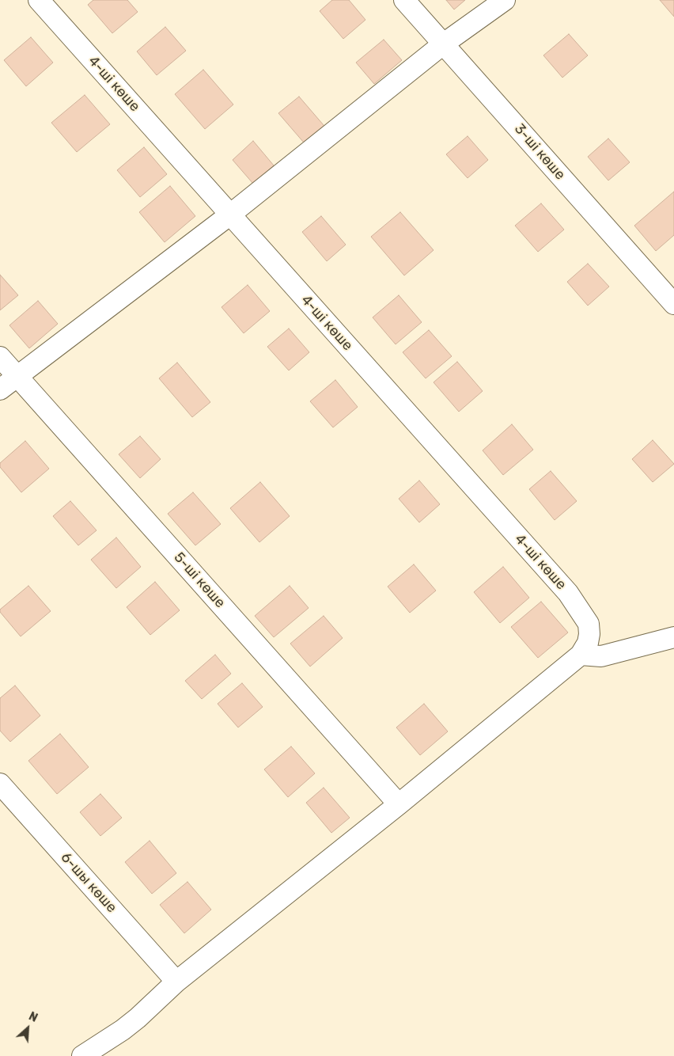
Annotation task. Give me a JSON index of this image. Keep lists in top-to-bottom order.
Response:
{
  "streets": {
    "street": [
      "4-ші көше",
      "3-ші көше",
      "5-ші көше",
      "6-шы көше"
    ]
  },
  "north": "top right"
}
